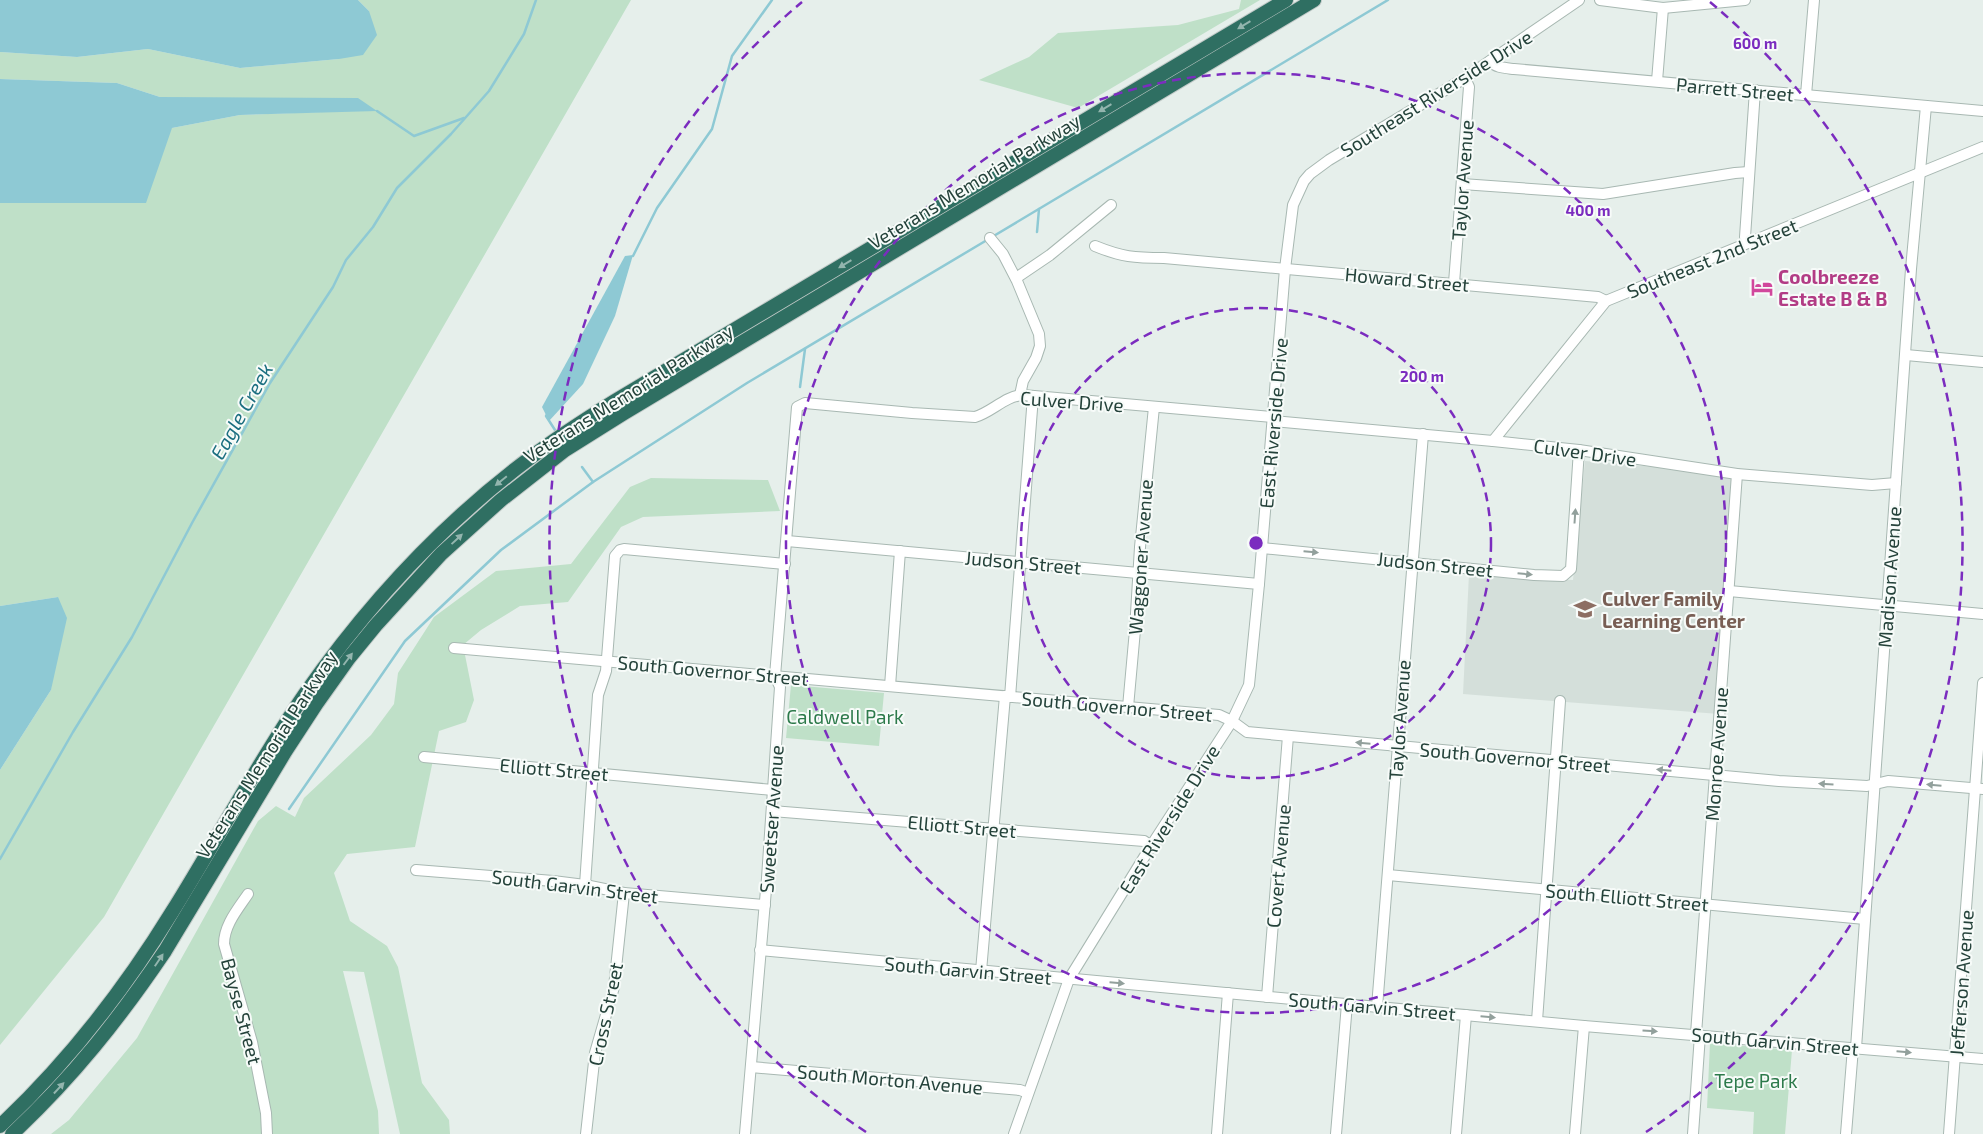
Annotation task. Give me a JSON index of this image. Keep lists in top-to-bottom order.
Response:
{
  "streets": {
    "highway": ["Veterans Memorial Parkway"],
    "street": [
      "Parrett Street",
      "Southeast Riverside Drive",
      "Taylor Avenue",
      "Southeast 2nd Street",
      "Howard Street",
      "Culver Drive",
      "East Riverside Drive",
      "Waggoner Avenue",
      "Judson Street",
      "Madison Avenue",
      "South Governor Street",
      "Monroe Avenue",
      "Elliott Street",
      "Sweetser Avenue",
      "Covert Avenue",
      "South Garvin Street",
      "South Elliott Street",
      "Jefferson Avenue",
      "Bayse Street",
      "Cross Street",
      "South Morton Avenue"
    ]
  },
  "crossings": [
    ["Parrett Street", "Southeast Riverside Drive"],
    ["Parrett Street", "Madison Avenue"],
    ["Southeast Riverside Drive", "Taylor Avenue"],
    ["Southeast Riverside Drive", "East Riverside Drive"],
    ["Taylor Avenue", "Howard Street"],
    ["Taylor Avenue", "Culver Drive"],
    ["Taylor Avenue", "Judson Street"],
    ["Taylor Avenue", "South Governor Street"],
    ["Taylor Avenue", "South Garvin Street"],
    ["Taylor Avenue", "South Elliott Street"],
    ["Southeast 2nd Street", "Howard Street"],
    ["Southeast 2nd Street", "Culver Drive"],
    ["Southeast 2nd Street", "Madison Avenue"],
    ["Howard Street", "East Riverside Drive"],
    ["Culver Drive", "East Riverside Drive"],
    ["Culver Drive", "Waggoner Avenue"],
    ["Culver Drive", "Judson Street"],
    ["Culver Drive", "Madison Avenue"],
    ["Culver Drive", "Monroe Avenue"],
    ["Culver Drive", "Sweetser Avenue"],
    ["East Riverside Drive", "Judson Street"],
    ["East Riverside Drive", "South Governor Street"],
    ["East Riverside Drive", "Elliott Street"],
    ["East Riverside Drive", "South Garvin Street"],
    ["East Riverside Drive", "South Morton Avenue"],
    ["Waggoner Avenue", "Judson Street"],
    ["Waggoner Avenue", "South Governor Street"],
    ["Judson Street", "Sweetser Avenue"],
    ["Madison Avenue", "South Governor Street"],
    ["Madison Avenue", "South Garvin Street"],
    ["Madison Avenue", "South Elliott Street"],
    ["South Governor Street", "Monroe Avenue"],
    ["South Governor Street", "Sweetser Avenue"],
    ["South Governor Street", "Covert Avenue"],
    ["South Governor Street", "Jefferson Avenue"],
    ["Monroe Avenue", "South Garvin Street"],
    ["Monroe Avenue", "South Elliott Street"],
    ["Elliott Street", "Sweetser Avenue"],
    ["Sweetser Avenue", "South Garvin Street"],
    ["Sweetser Avenue", "South Morton Avenue"],
    ["Covert Avenue", "South Garvin Street"],
    ["South Garvin Street", "Jefferson Avenue"],
    ["South Garvin Street", "Cross Street"]
  ],
  "water": ["Eagle Creek"],
  "parks": ["Caldwell Park", "Tepe Park"],
  "places": {
    "hotel": ["Coolbreeze Estate B & B"],
    "school or university": ["Culver Family Learning Center"]
  },
  "rings": ["600 m", "400 m", "200 m"]
}
